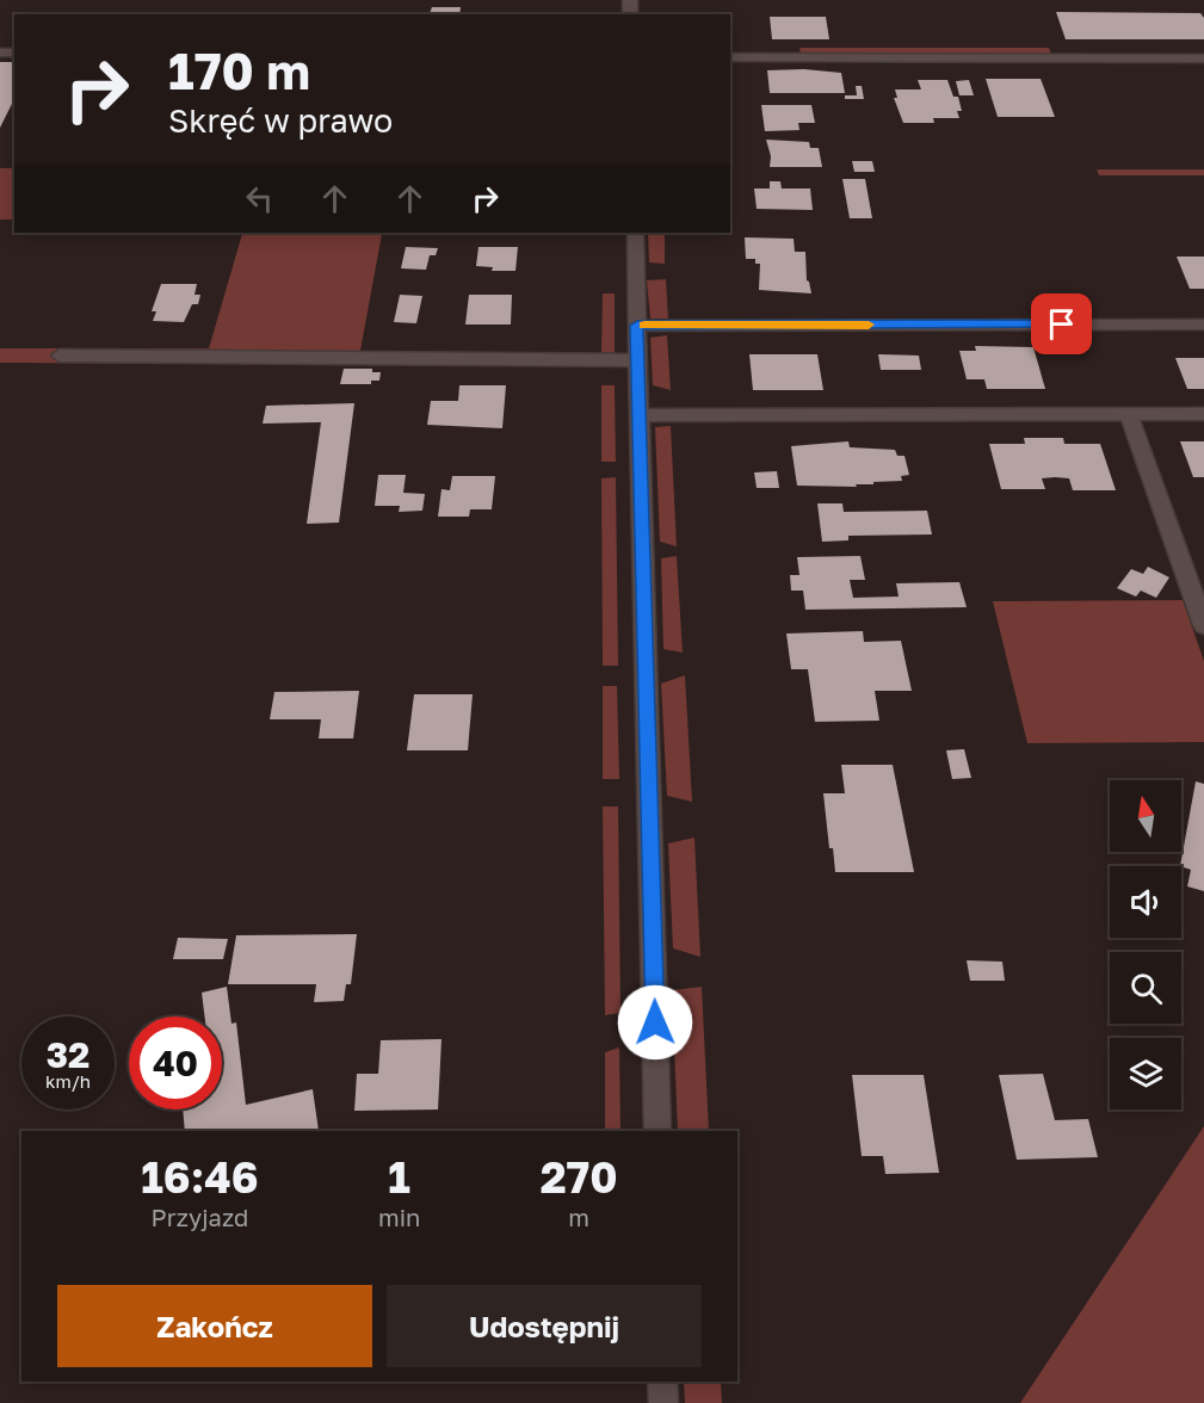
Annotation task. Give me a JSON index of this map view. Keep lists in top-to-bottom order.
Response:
{
  "north": "top",
  "page": {
    "turn": ["170 m", "Skręć w prawo"],
    "speed": "32 km/h",
    "limit": "40",
    "eta": [
      "16:46",
      "Przyjazd",
      "1",
      "min",
      "270",
      "m"
    ],
    "buttons": ["Zakończ", "Udostępnij"]
  }
}
